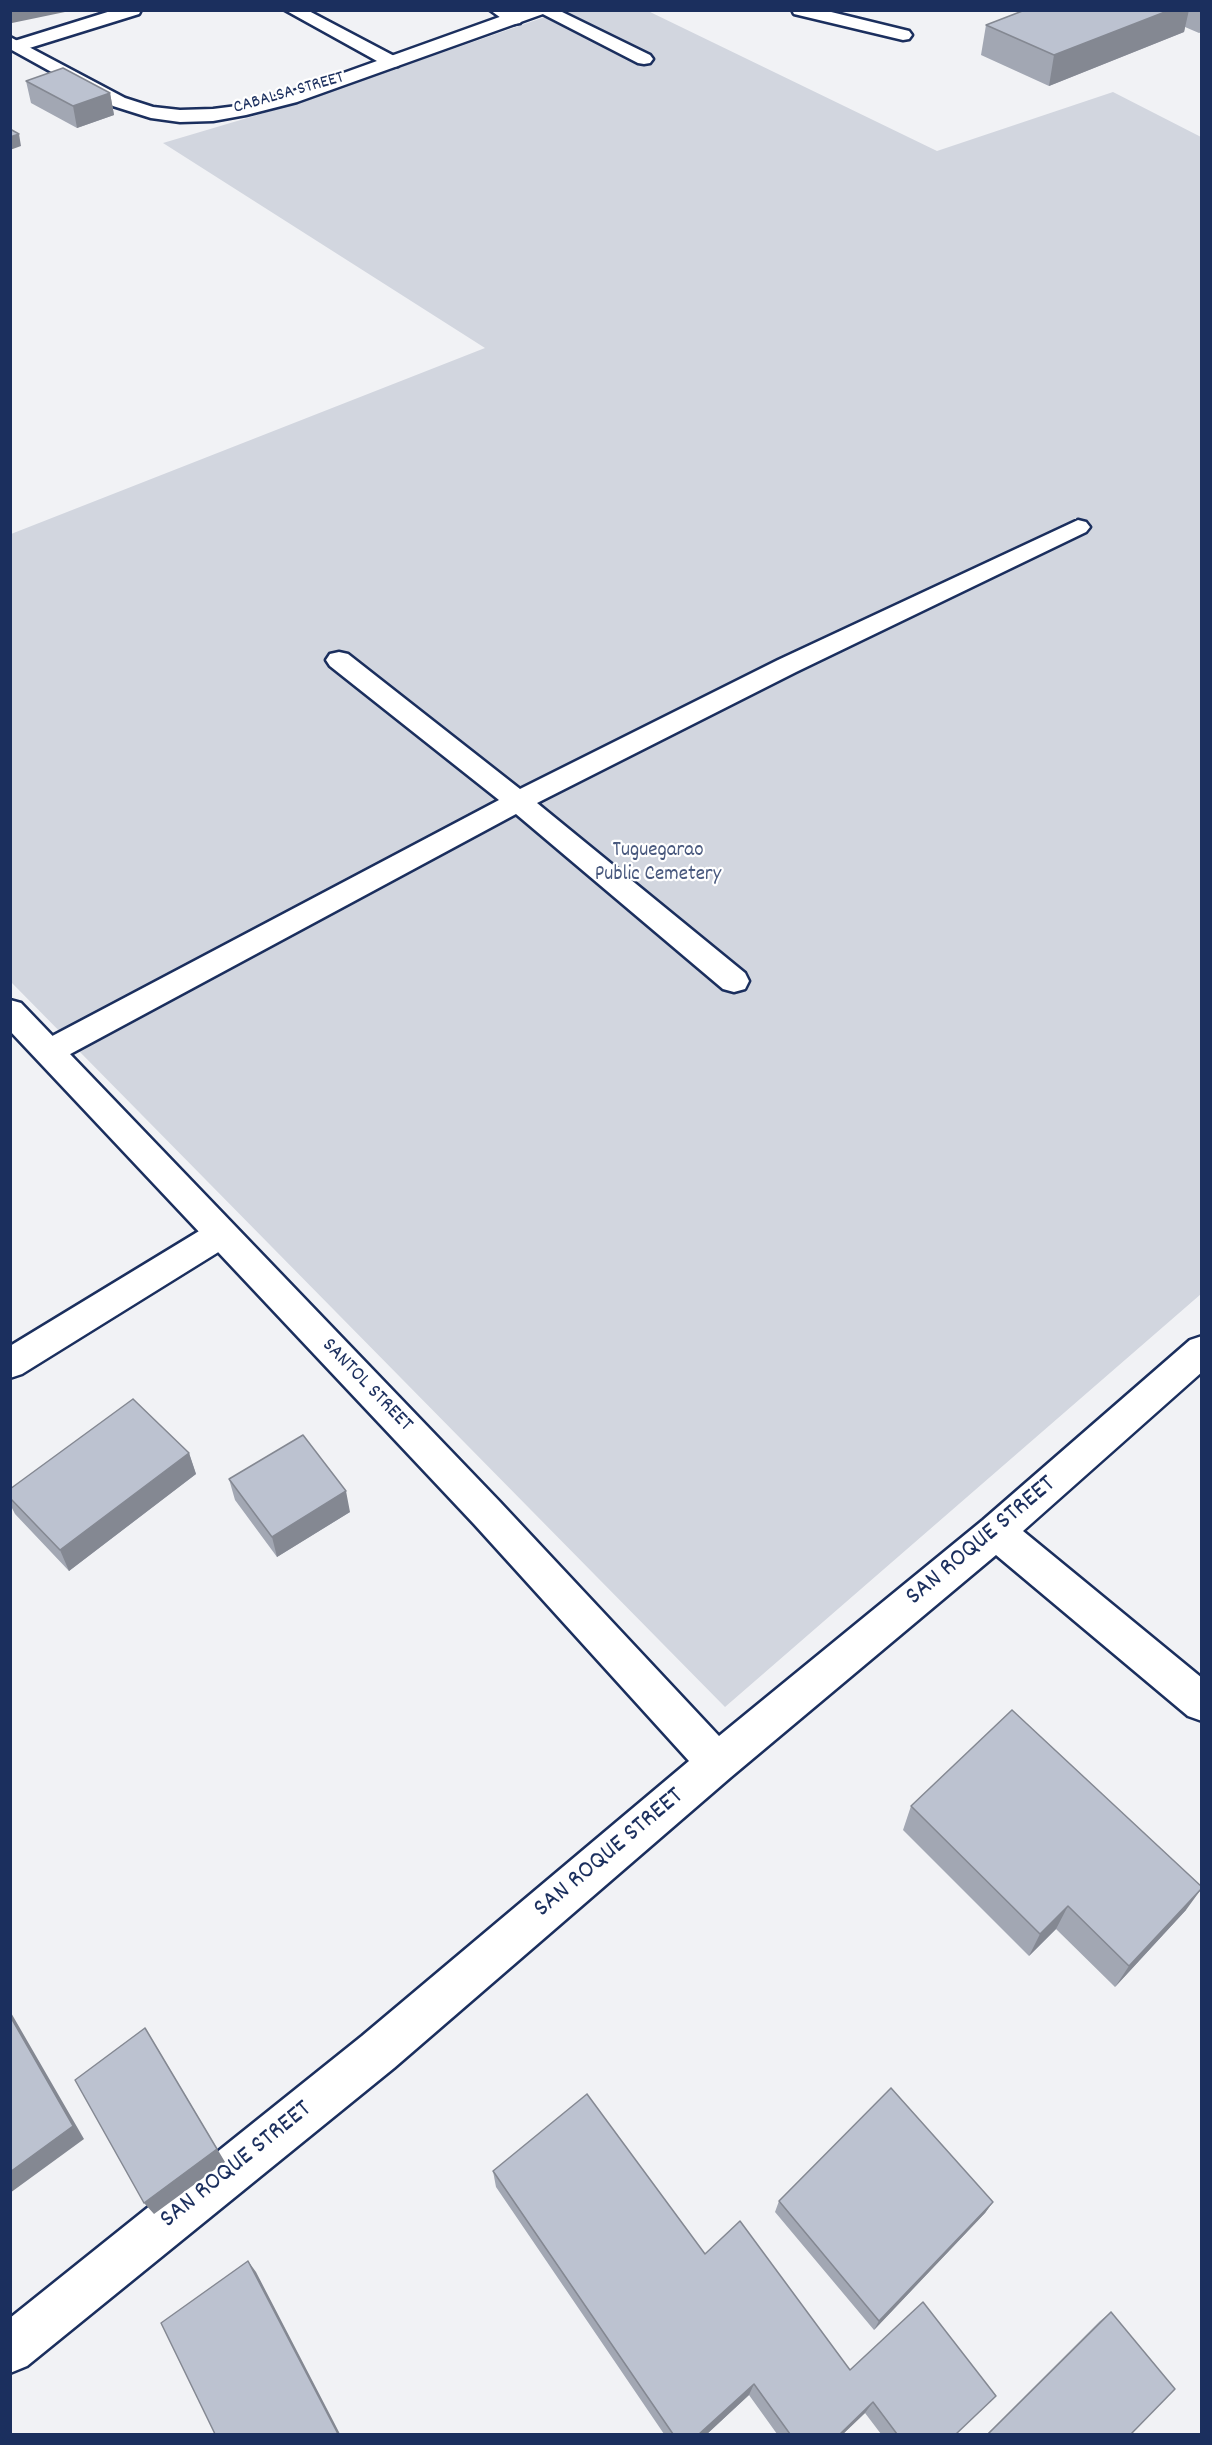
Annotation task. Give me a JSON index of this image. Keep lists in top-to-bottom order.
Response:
{
  "streets": {
    "street": ["CABALSA STREET", "SANTOL STREET", "SAN ROQUE STREET"]
  },
  "crossings": [
    ["SANTOL STREET", "SAN ROQUE STREET"]
  ],
  "parks": ["Tuguegarao Public Cemetery"]
}
